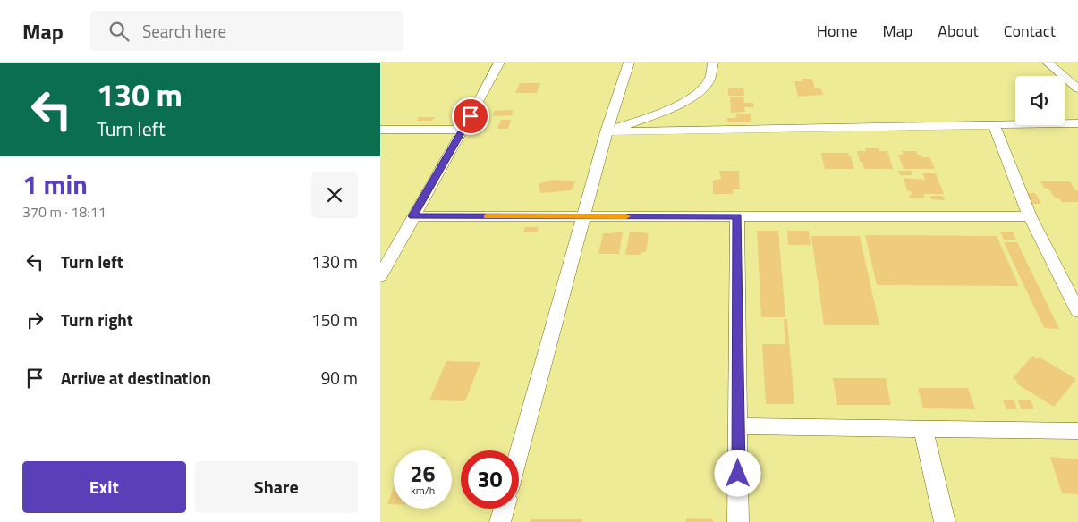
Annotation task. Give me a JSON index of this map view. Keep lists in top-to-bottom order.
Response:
{
  "page": {
    "header": "Map",
    "search": "Search here",
    "nav": [
      "Home",
      "Map",
      "About",
      "Contact"
    ],
    "turn": ["130 m", "Turn left"],
    "heading": ["1 min", "370 m · 18:11"],
    "list": [
      {
        "name": "Turn left",
        "value": "130 m"
      },
      {
        "name": "Turn right",
        "value": "150 m"
      },
      {
        "name": "Arrive at destination",
        "value": "90 m"
      }
    ],
    "speed": "26 km/h",
    "limit": "30",
    "buttons": ["Exit", "Share"]
  }
}
